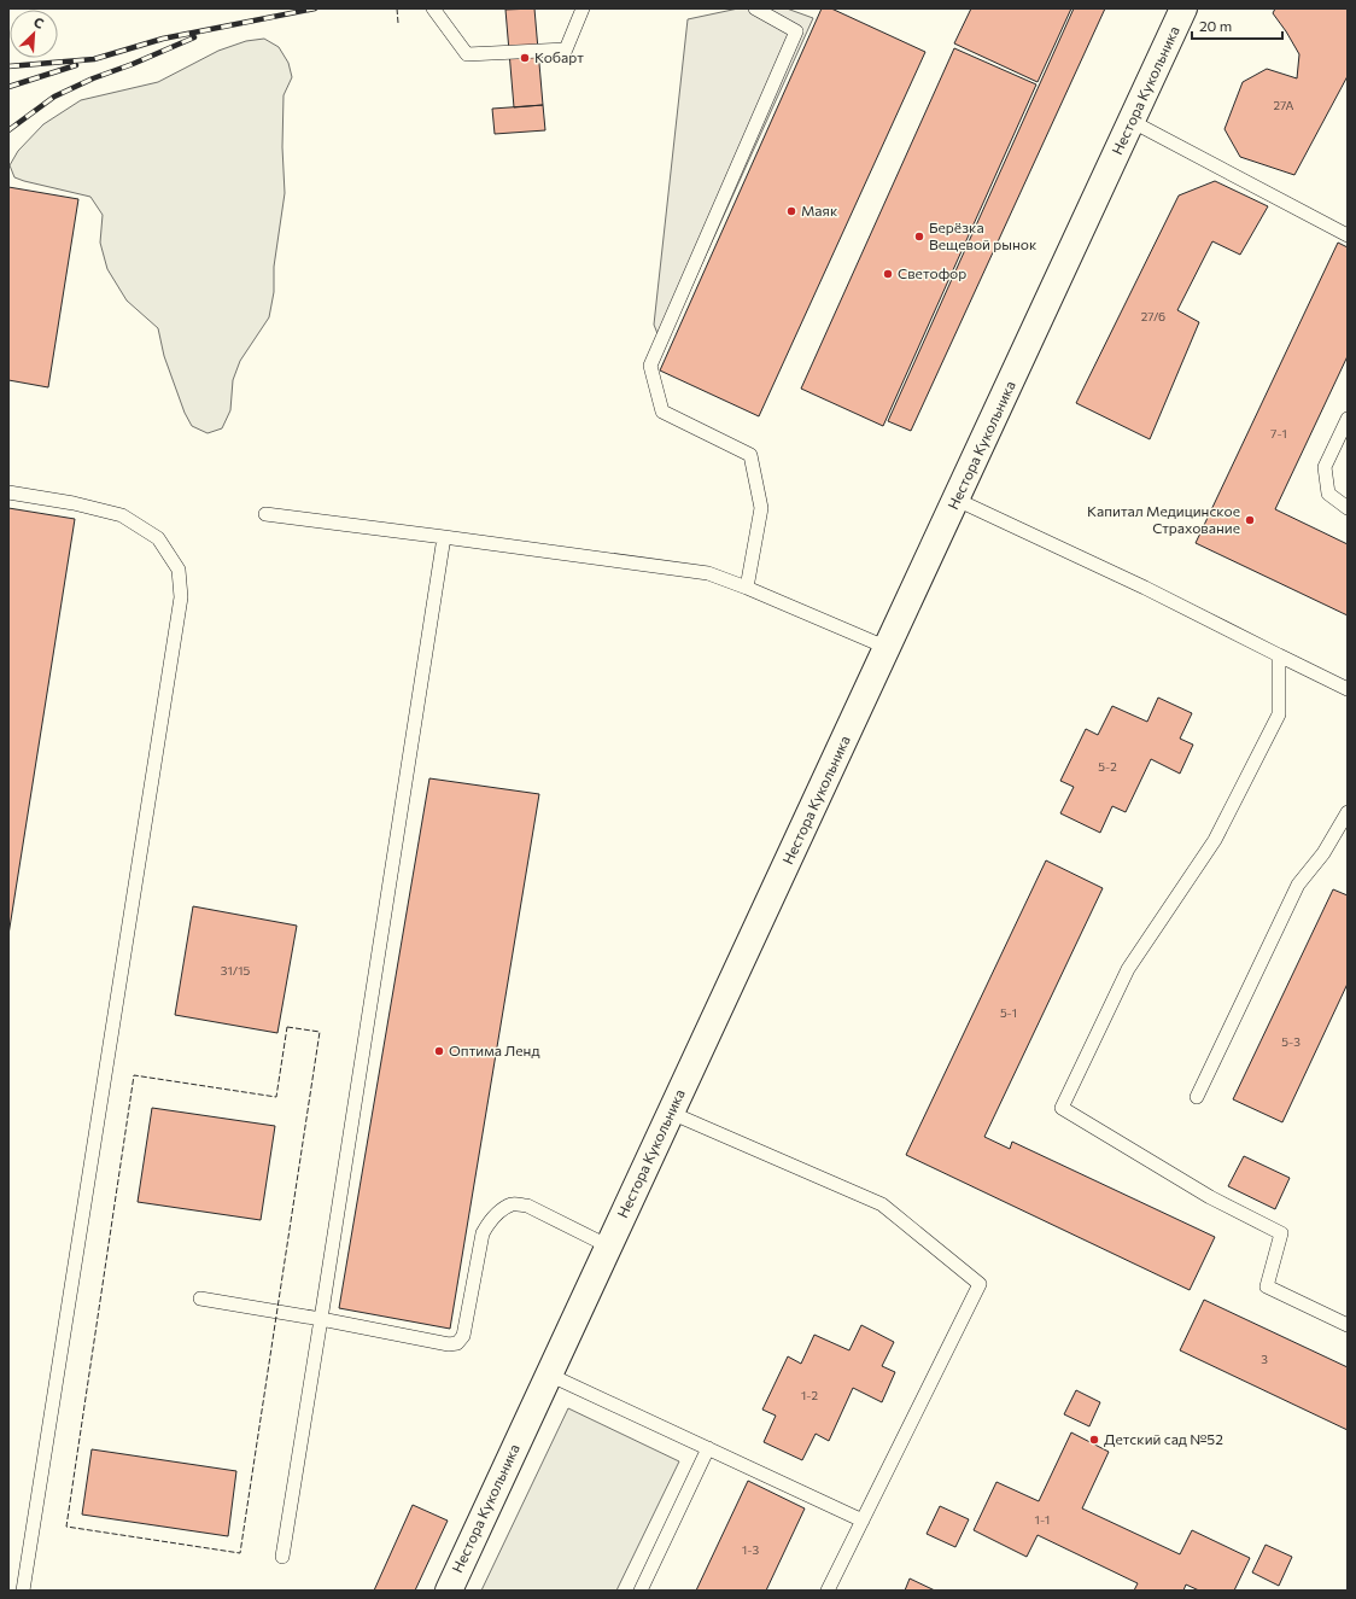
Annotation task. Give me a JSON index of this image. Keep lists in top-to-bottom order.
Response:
{
  "streets": {
    "street": ["Нестора Кукольника"]
  },
  "places": [
    "Кобарт",
    "Маяк",
    "Берёзка Вещевой рынок",
    "Светофор",
    "Капитал Медицинское Страхование",
    "Оптима Ленд",
    "Детский сад №52"
  ],
  "house_numbers": [
    "27А",
    "27/6",
    "7-1",
    "5-2",
    "31/15",
    "5-1",
    "5-3",
    "3",
    "1-2",
    "1-1",
    "1-3"
  ],
  "scale_bar": "20 m",
  "north": "top right"
}
